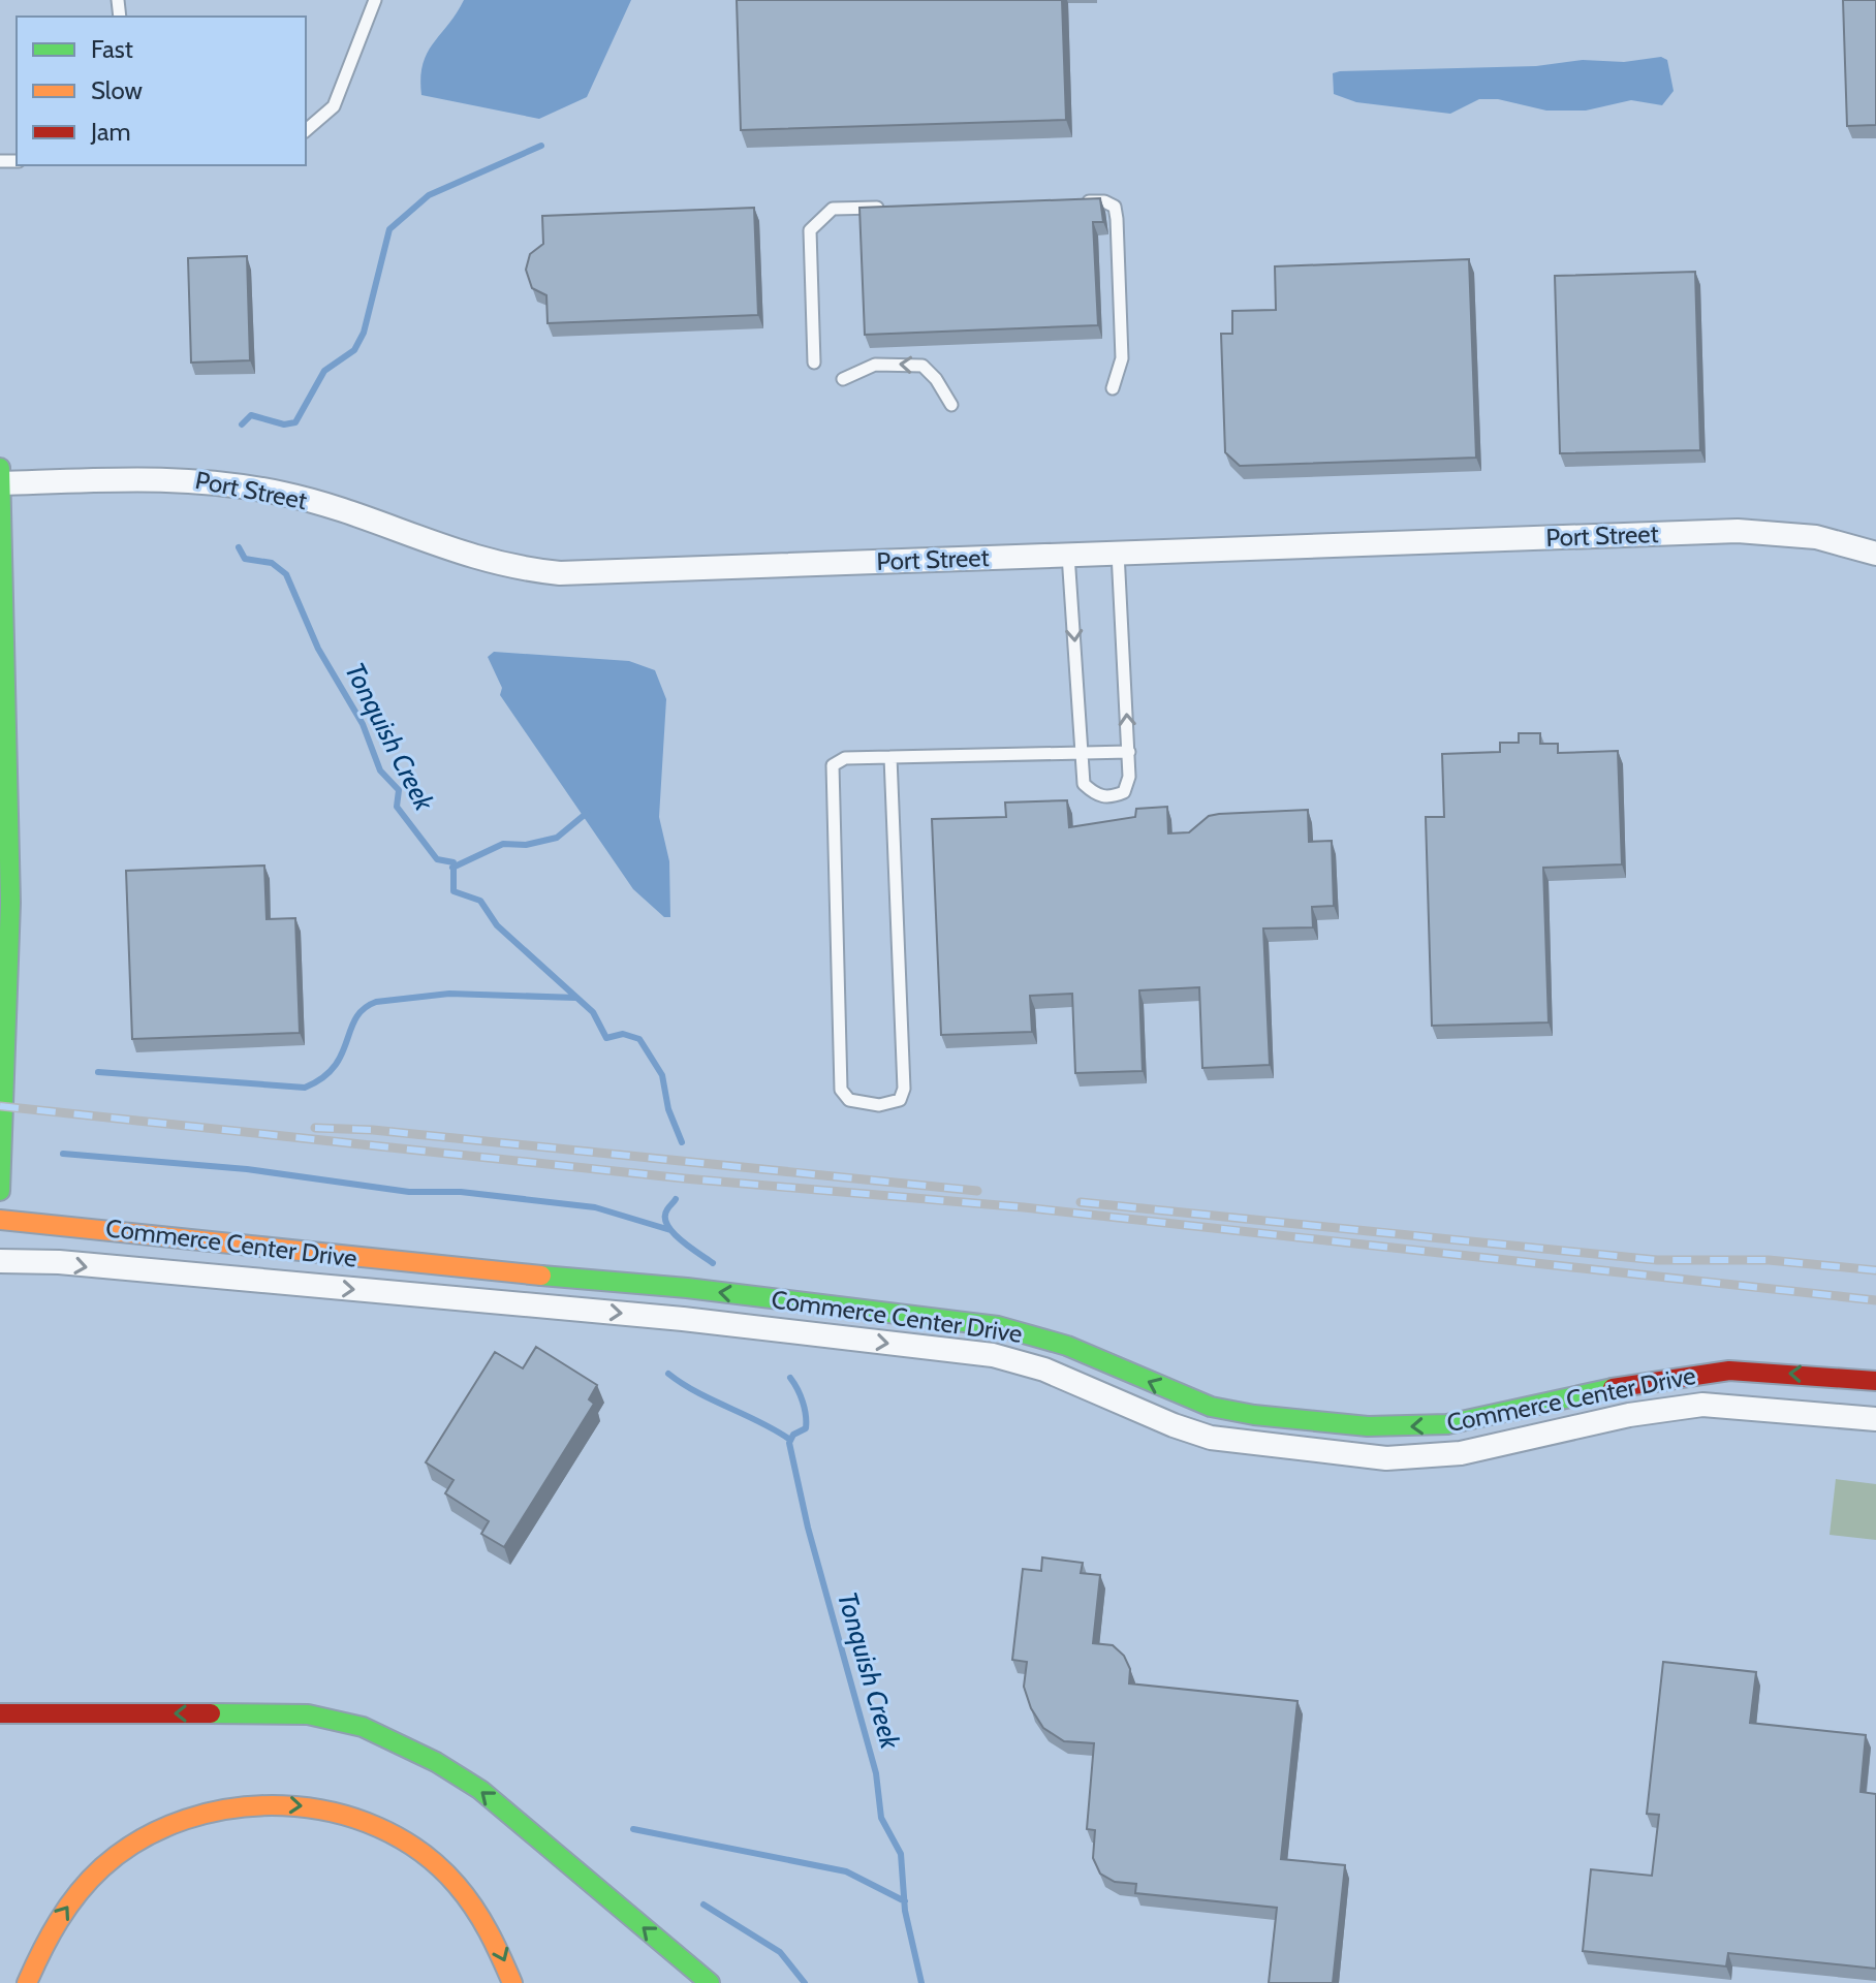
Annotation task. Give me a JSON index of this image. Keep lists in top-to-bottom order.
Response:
{
  "streets": {
    "main road": ["Commerce Center Drive"],
    "street": ["Port Street"]
  },
  "water": ["Tonquish Creek"],
  "legend": ["Fast", "Slow", "Jam"]
}
